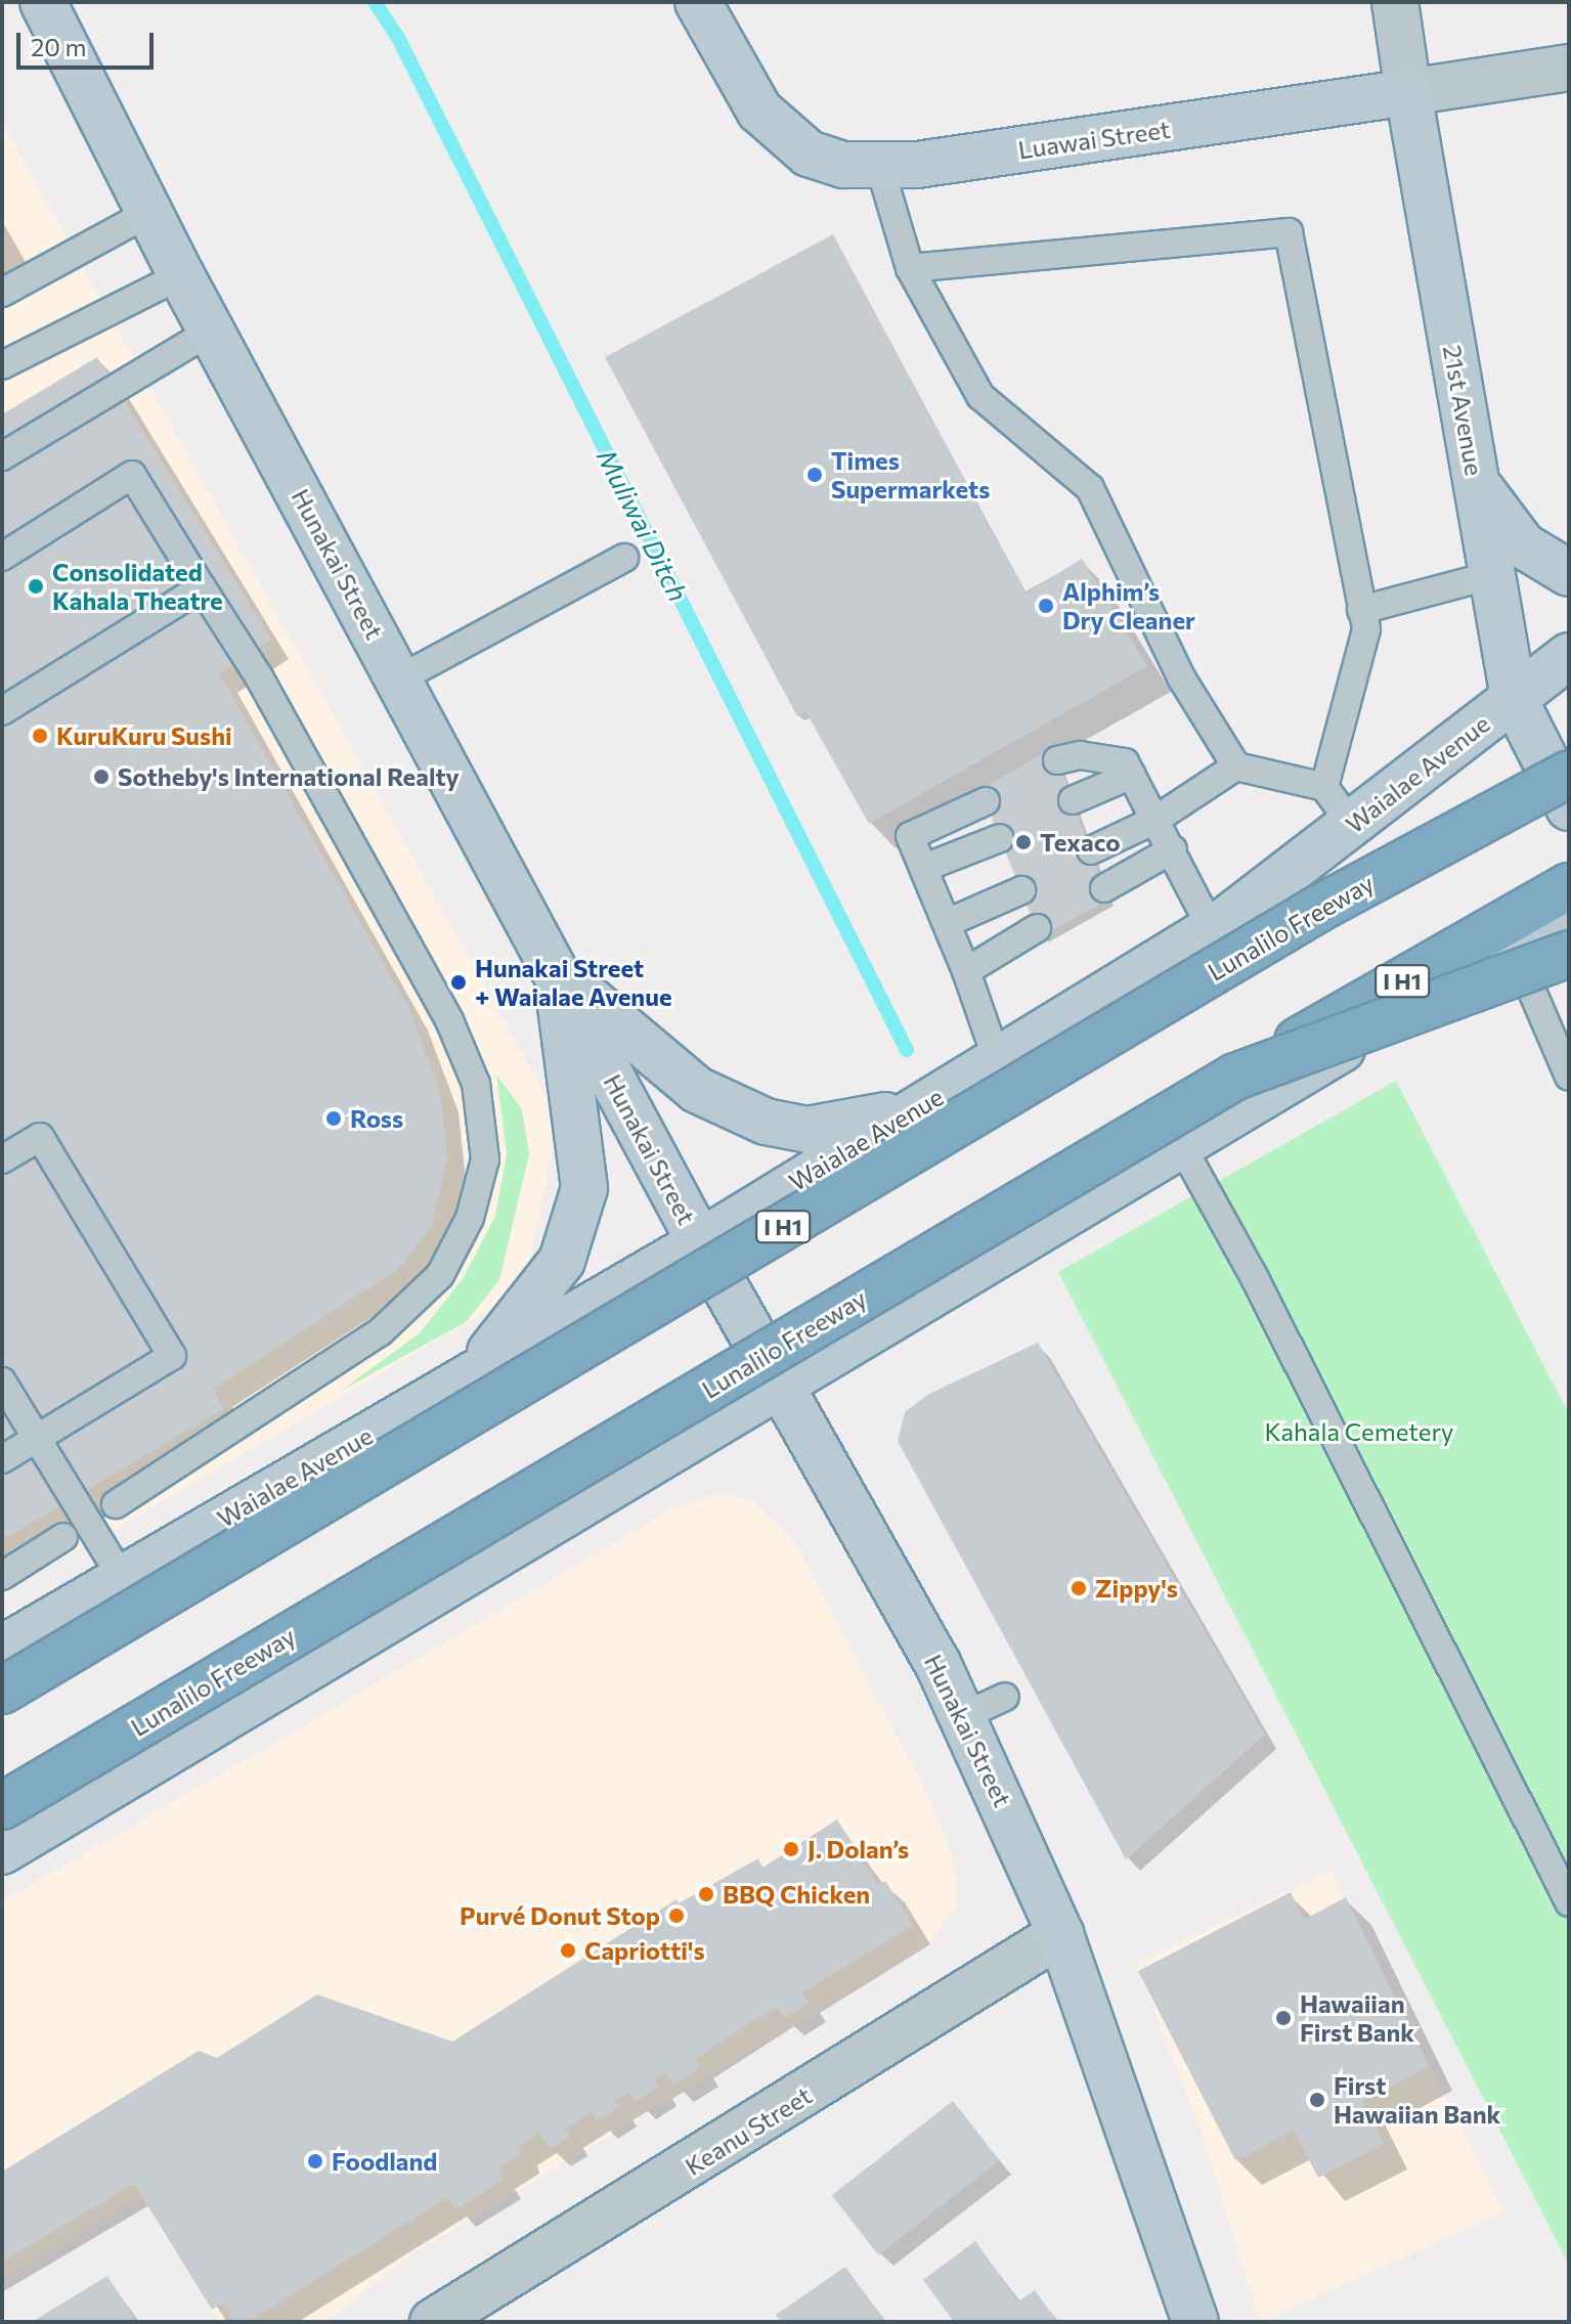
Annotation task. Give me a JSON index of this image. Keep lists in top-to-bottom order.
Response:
{
  "streets": {
    "highway": ["Lunalilo Freeway", "I H1"],
    "street": [
      "Luawai Street",
      "21st Avenue",
      "Hunakai Street",
      "Waialae Avenue",
      "Keanu Street"
    ]
  },
  "crossings": [
    ["Luawai Street", "21st Avenue"],
    ["21st Avenue", "Waialae Avenue"],
    ["Hunakai Street", "Waialae Avenue"],
    ["Hunakai Street", "Keanu Street"]
  ],
  "water": ["Muliwai Ditch"],
  "parks": ["Kahala Cemetery"],
  "places": [
    "Times Supermarkets",
    "Consolidated Kahala Theatre",
    "Alphim’s Dry Cleaner",
    "KuruKuru Sushi",
    "Sotheby's International Realty",
    "Texaco",
    "Hunakai Street + Waialae Avenue",
    "Ross",
    "Zippy's",
    "J. Dolan’s",
    "BBQ Chicken",
    "Purvé Donut Stop",
    "Capriotti's",
    "Hawaiian First Bank",
    "First Hawaiian Bank",
    "Foodland"
  ],
  "scale_bar": "20 m"
}
